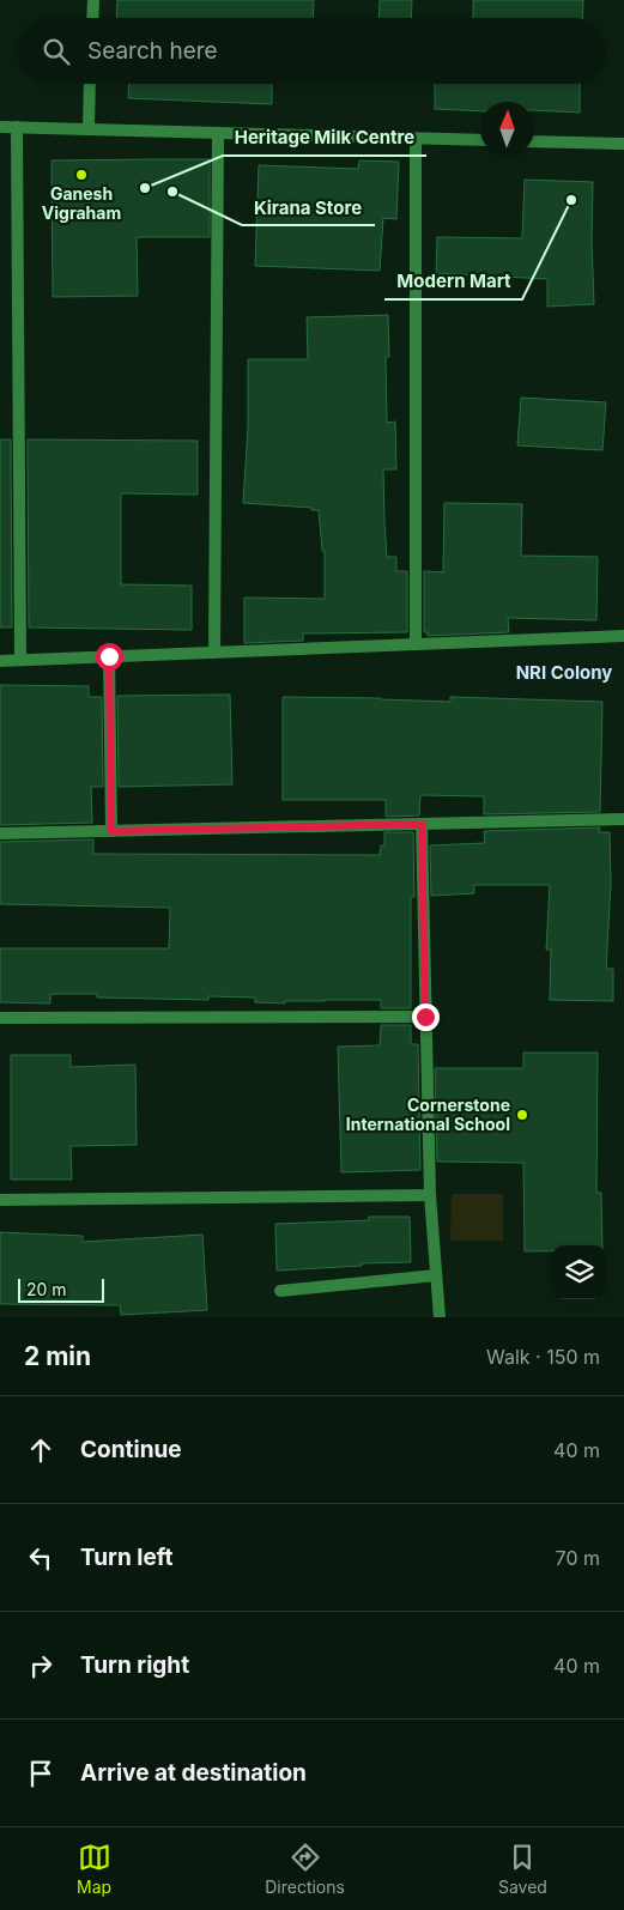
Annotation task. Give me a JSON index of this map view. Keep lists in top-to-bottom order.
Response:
{
  "districts": ["NRI Colony"],
  "places": [
    "Ganesh Vigraham",
    "Heritage Milk Centre",
    "Kirana Store",
    "Modern Mart",
    "Cornerstone International School"
  ],
  "scale_bar": "20 m",
  "north": "top",
  "page": {
    "search": "Search here",
    "scale": "20 m",
    "heading": ["2 min", "Walk · 150 m"],
    "list": [
      ["Continue", "40 m"],
      ["Turn left", "70 m"],
      ["Turn right", "40 m"],
      "Arrive at destination"
    ],
    "nav": ["Map", "Directions", "Saved"]
  }
}
